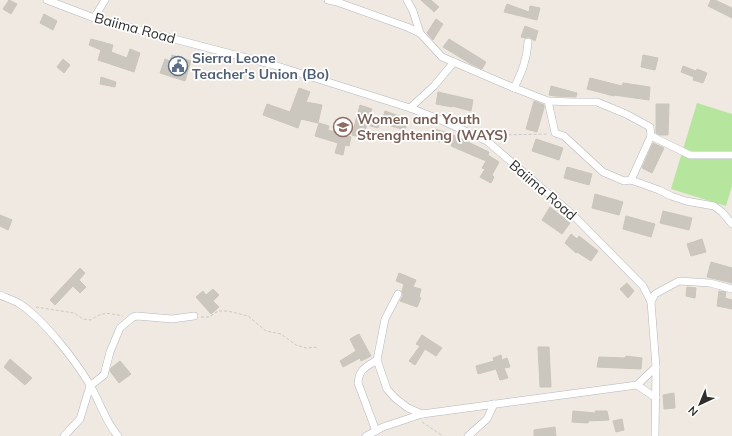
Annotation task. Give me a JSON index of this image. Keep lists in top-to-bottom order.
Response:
{
  "streets": {
    "street": ["Baiima Road"]
  },
  "places": {
    "public building": ["Sierra Leone Teacher's Union (Bo)"],
    "school or university": ["Women and Youth Strenghtening (WAYS)"]
  },
  "north": "bottom left"
}
